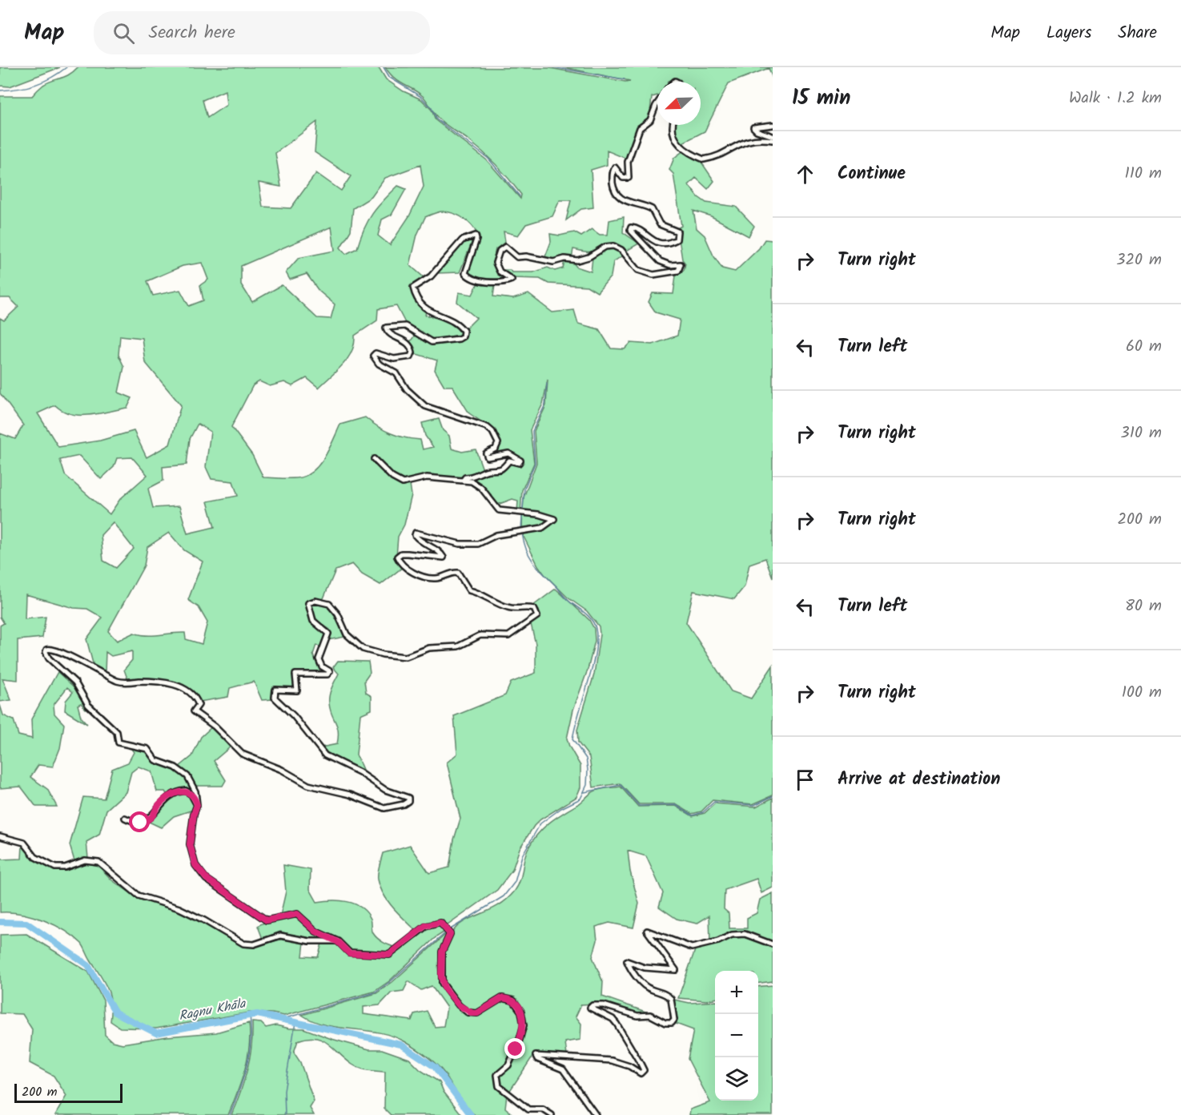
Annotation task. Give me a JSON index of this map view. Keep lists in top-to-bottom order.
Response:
{
  "water": ["Ragnu Khāla"],
  "scale_bar": "200 m",
  "north": "bottom left",
  "page": {
    "header": "Map",
    "search": "Search here",
    "nav": ["Map", "Layers", "Share"],
    "heading": ["15 min", "Walk · 1.2 km"],
    "list": [
      ["Continue", "110 m"],
      ["Turn right", "320 m"],
      ["Turn left", "60 m"],
      ["Turn right", "310 m"],
      ["Turn right", "200 m"],
      ["Turn left", "80 m"],
      ["Turn right", "100 m"],
      "Arrive at destination"
    ],
    "map_buttons": ["+", "−"],
    "scale": "200 m"
  }
}
